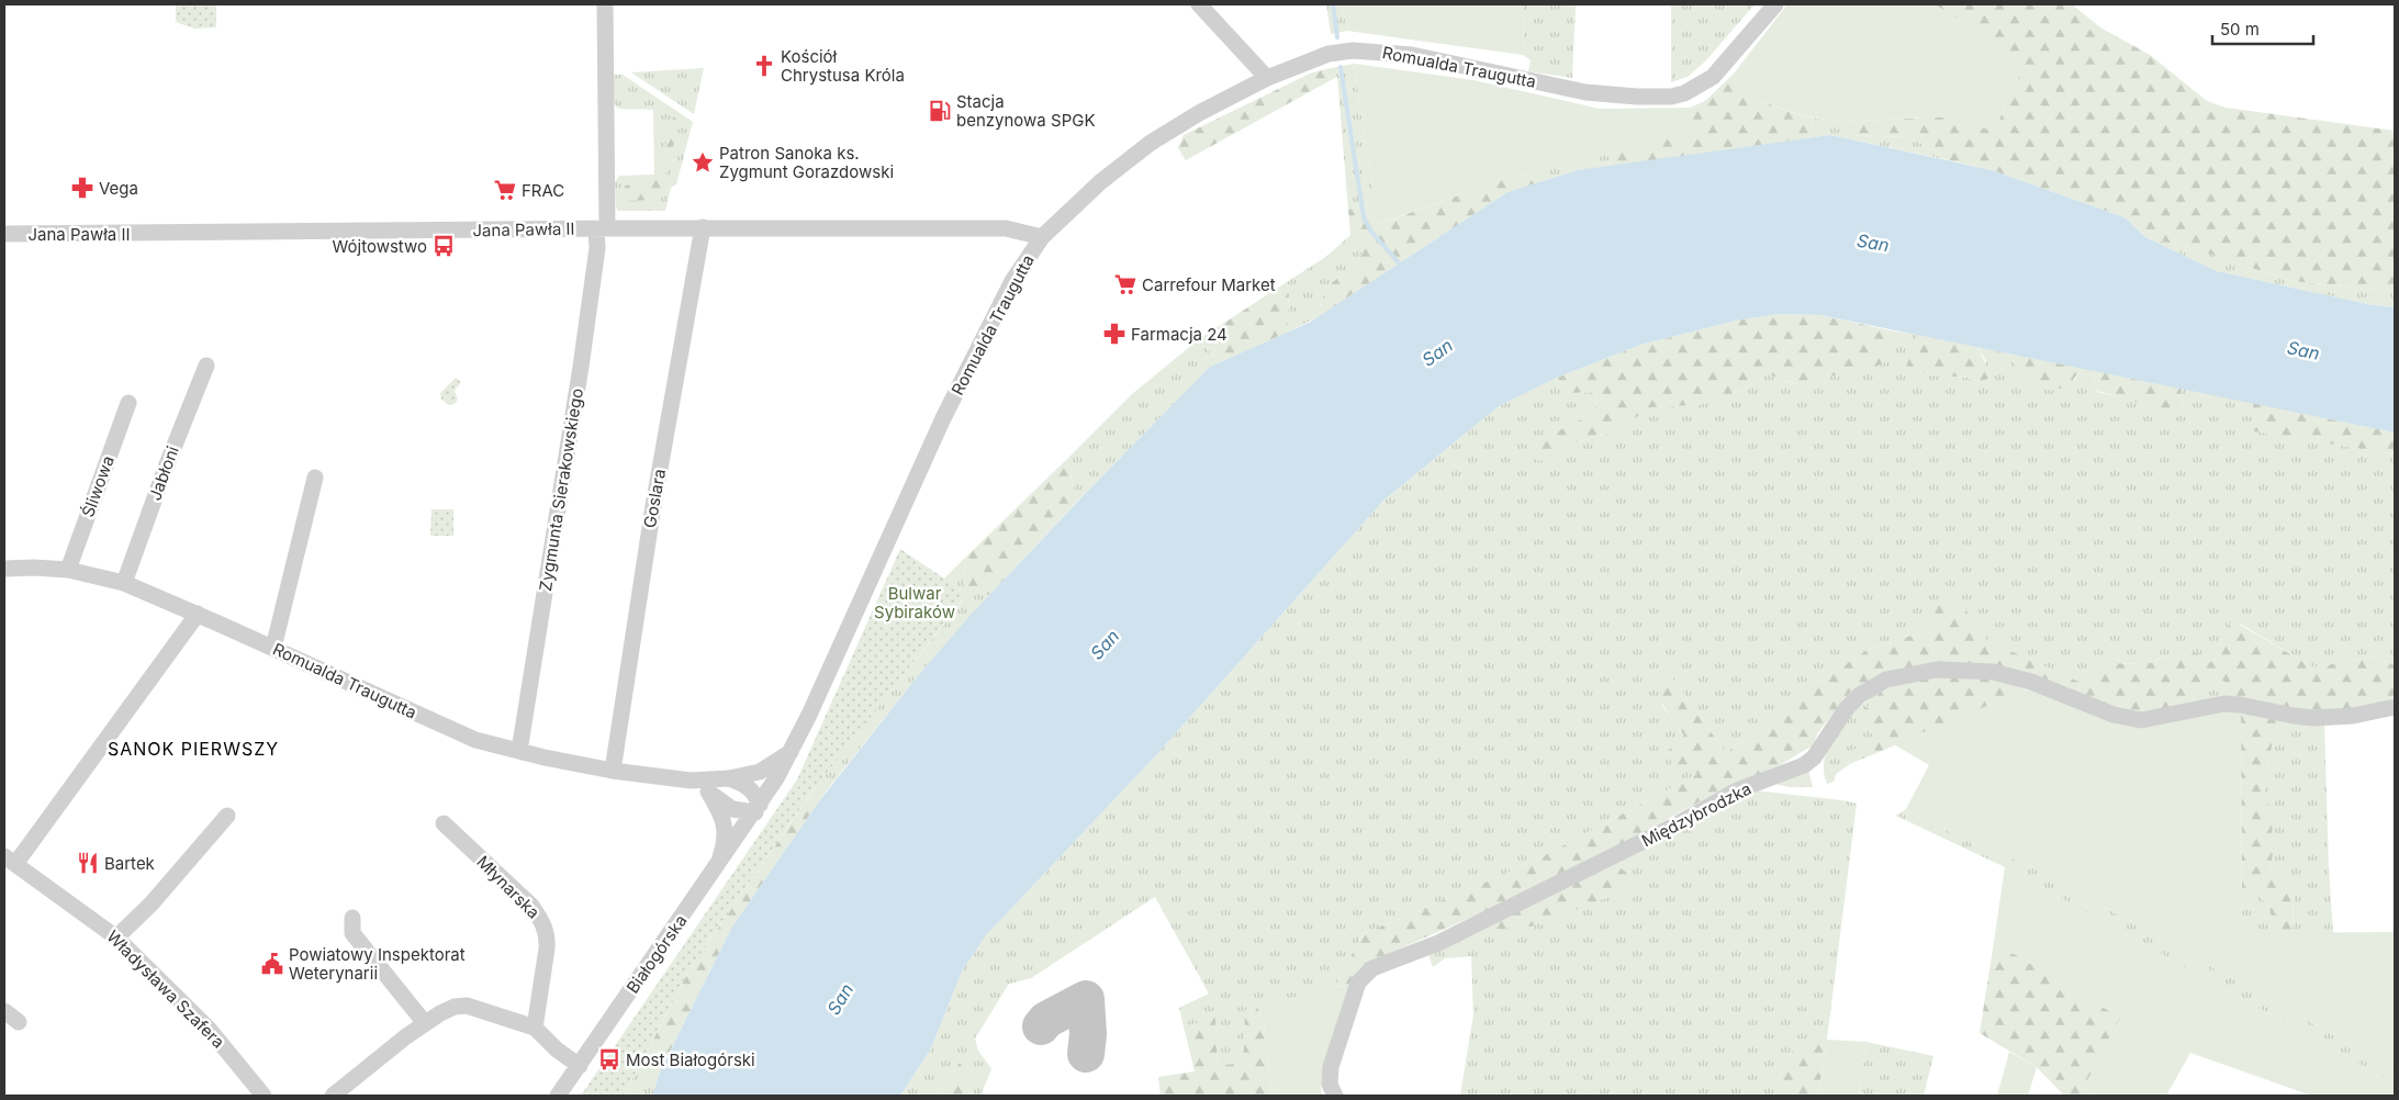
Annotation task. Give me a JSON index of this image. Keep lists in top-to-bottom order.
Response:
{
  "streets": {
    "street": [
      "Romualda Traugutta",
      "Jana Pawła II",
      "Jabłoni",
      "Śliwowa",
      "Zygmunta Sierakowskiego",
      "Goslara",
      "Międzybrodzka",
      "Młynarska",
      "Białogórska",
      "Władysława Szafera"
    ]
  },
  "crossings": [
    ["Romualda Traugutta", "Jana Pawła II"],
    ["Romualda Traugutta", "Jabłoni"],
    ["Romualda Traugutta", "Śliwowa"],
    ["Romualda Traugutta", "Zygmunta Sierakowskiego"],
    ["Romualda Traugutta", "Goslara"],
    ["Romualda Traugutta", "Białogórska"],
    ["Jana Pawła II", "Zygmunta Sierakowskiego"],
    ["Jana Pawła II", "Goslara"]
  ],
  "districts": ["SANOK PIERWSZY"],
  "water": ["San"],
  "parks": ["Bulwar Sybiraków"],
  "places": {
    "church": ["Kościół Chrystusa Króla"],
    "fuel station": ["Stacja benzynowa SPGK"],
    "place": ["Patron Sanoka ks. Zygmunt Gorazdowski"],
    "pharmacy": ["Vega", "Farmacja 24"],
    "supermarket": ["FRAC", "Carrefour Market"],
    "bus stop": ["Wójtowstwo", "Most Białogórski"],
    "restaurant": ["Bartek"],
    "public building": ["Powiatowy Inspektorat Weterynarii"]
  },
  "scale_bar": "50 m"
}
